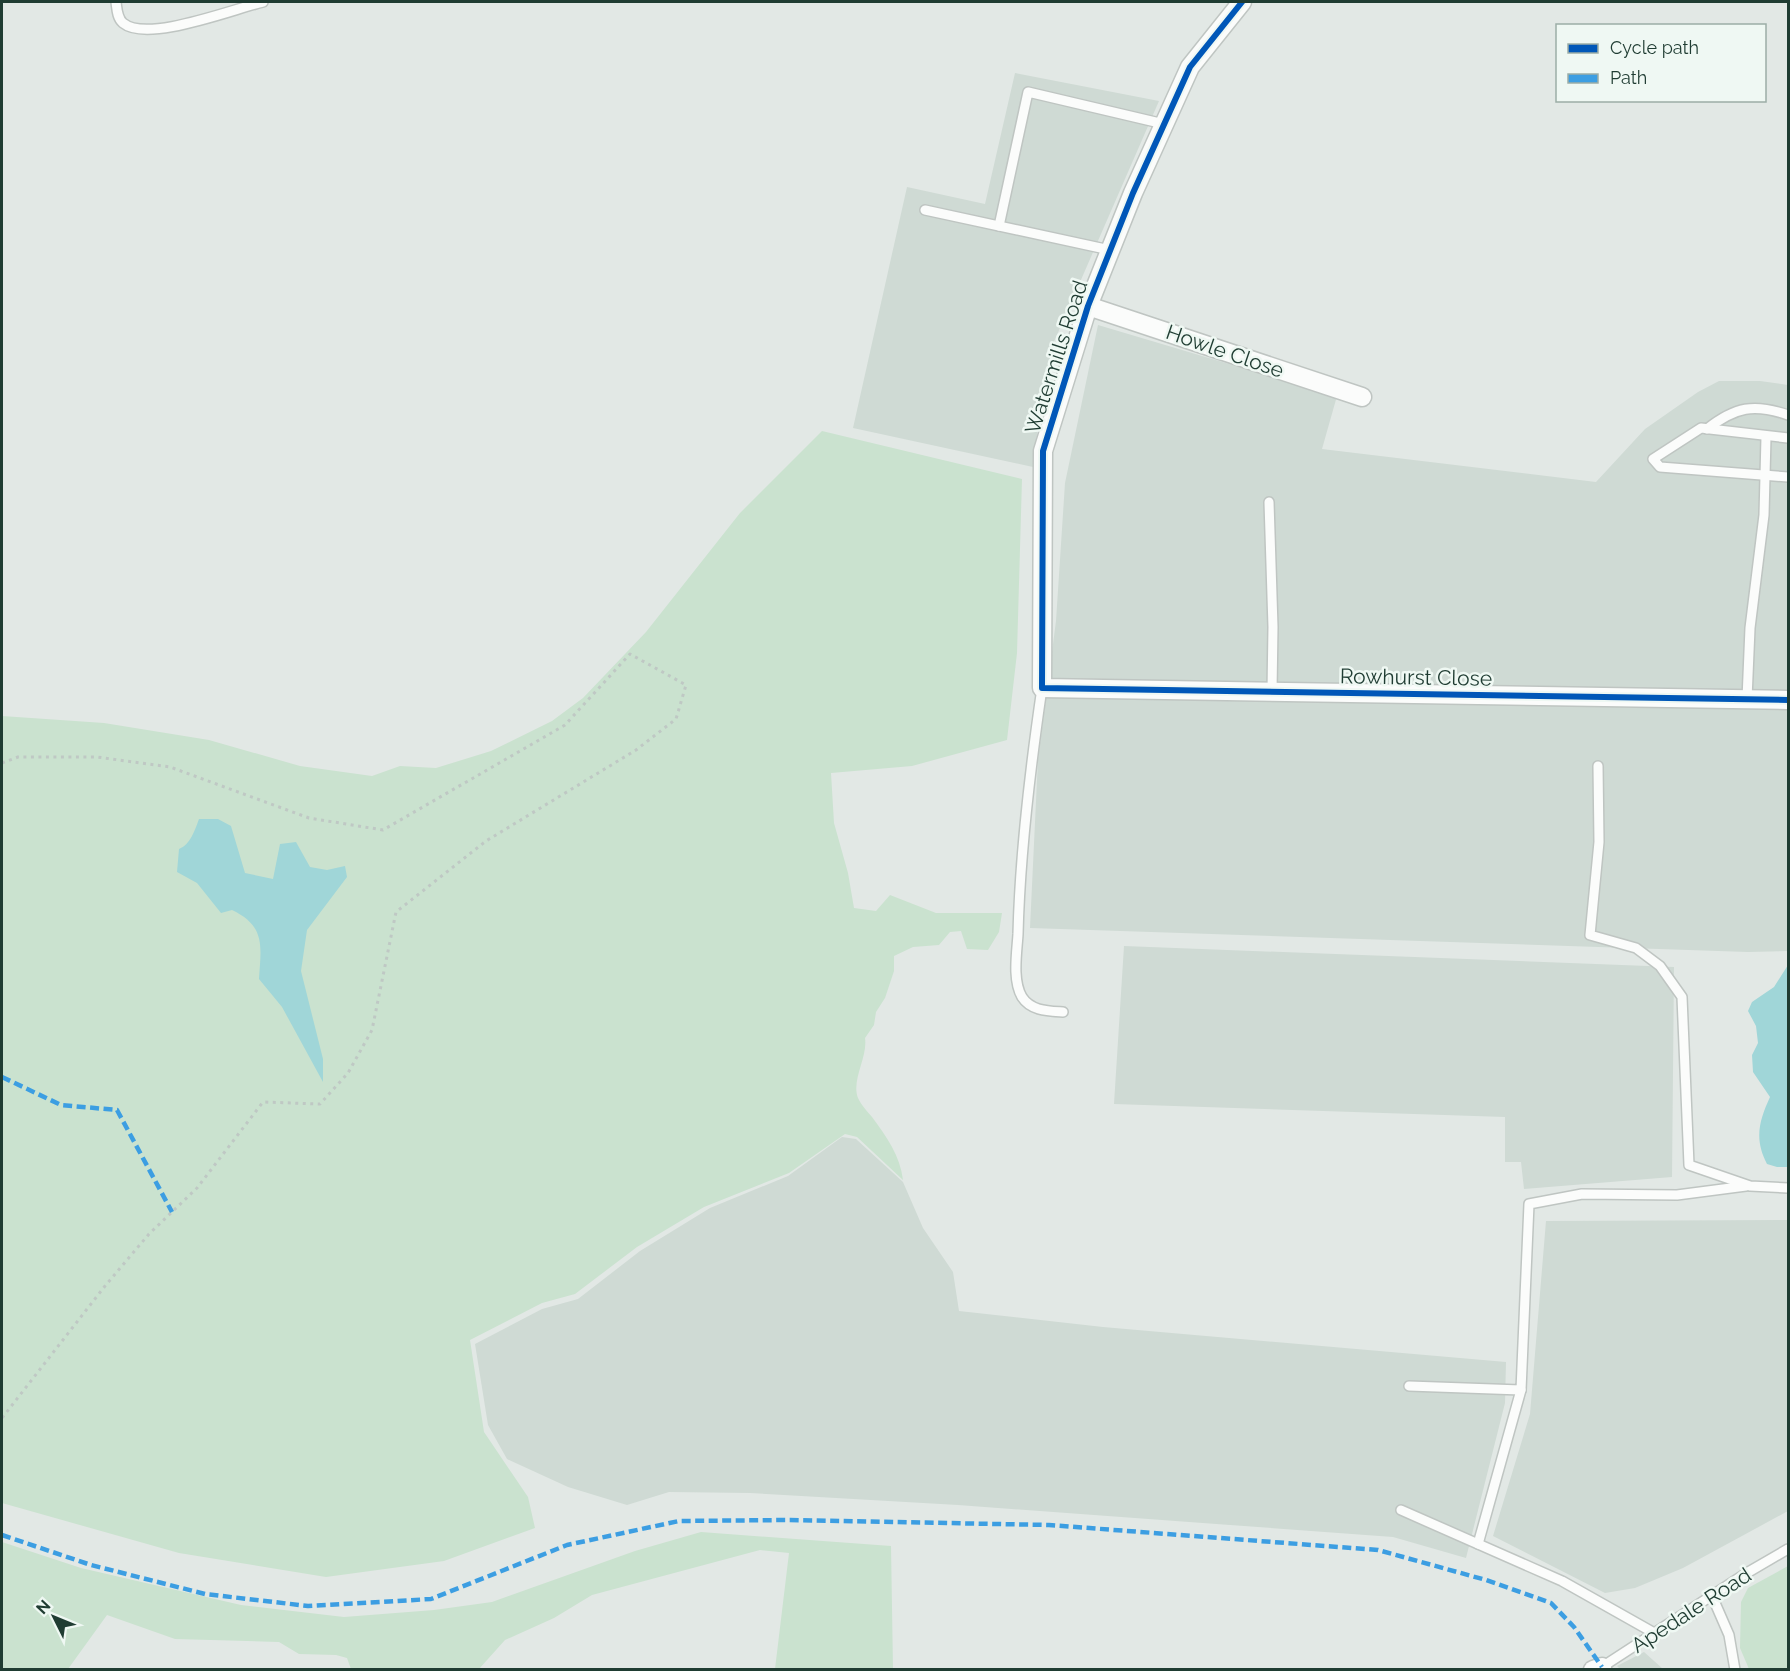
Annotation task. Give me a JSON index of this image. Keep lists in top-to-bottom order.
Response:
{
  "streets": {
    "street": ["Howle Close", "Watermills Road", "Rowhurst Close"],
    "lane": ["Apedale Road"]
  },
  "crossings": [
    ["Howle Close", "Watermills Road"],
    ["Watermills Road", "Rowhurst Close"]
  ],
  "legend": ["Cycle path", "Path"],
  "north": "top left"
}
